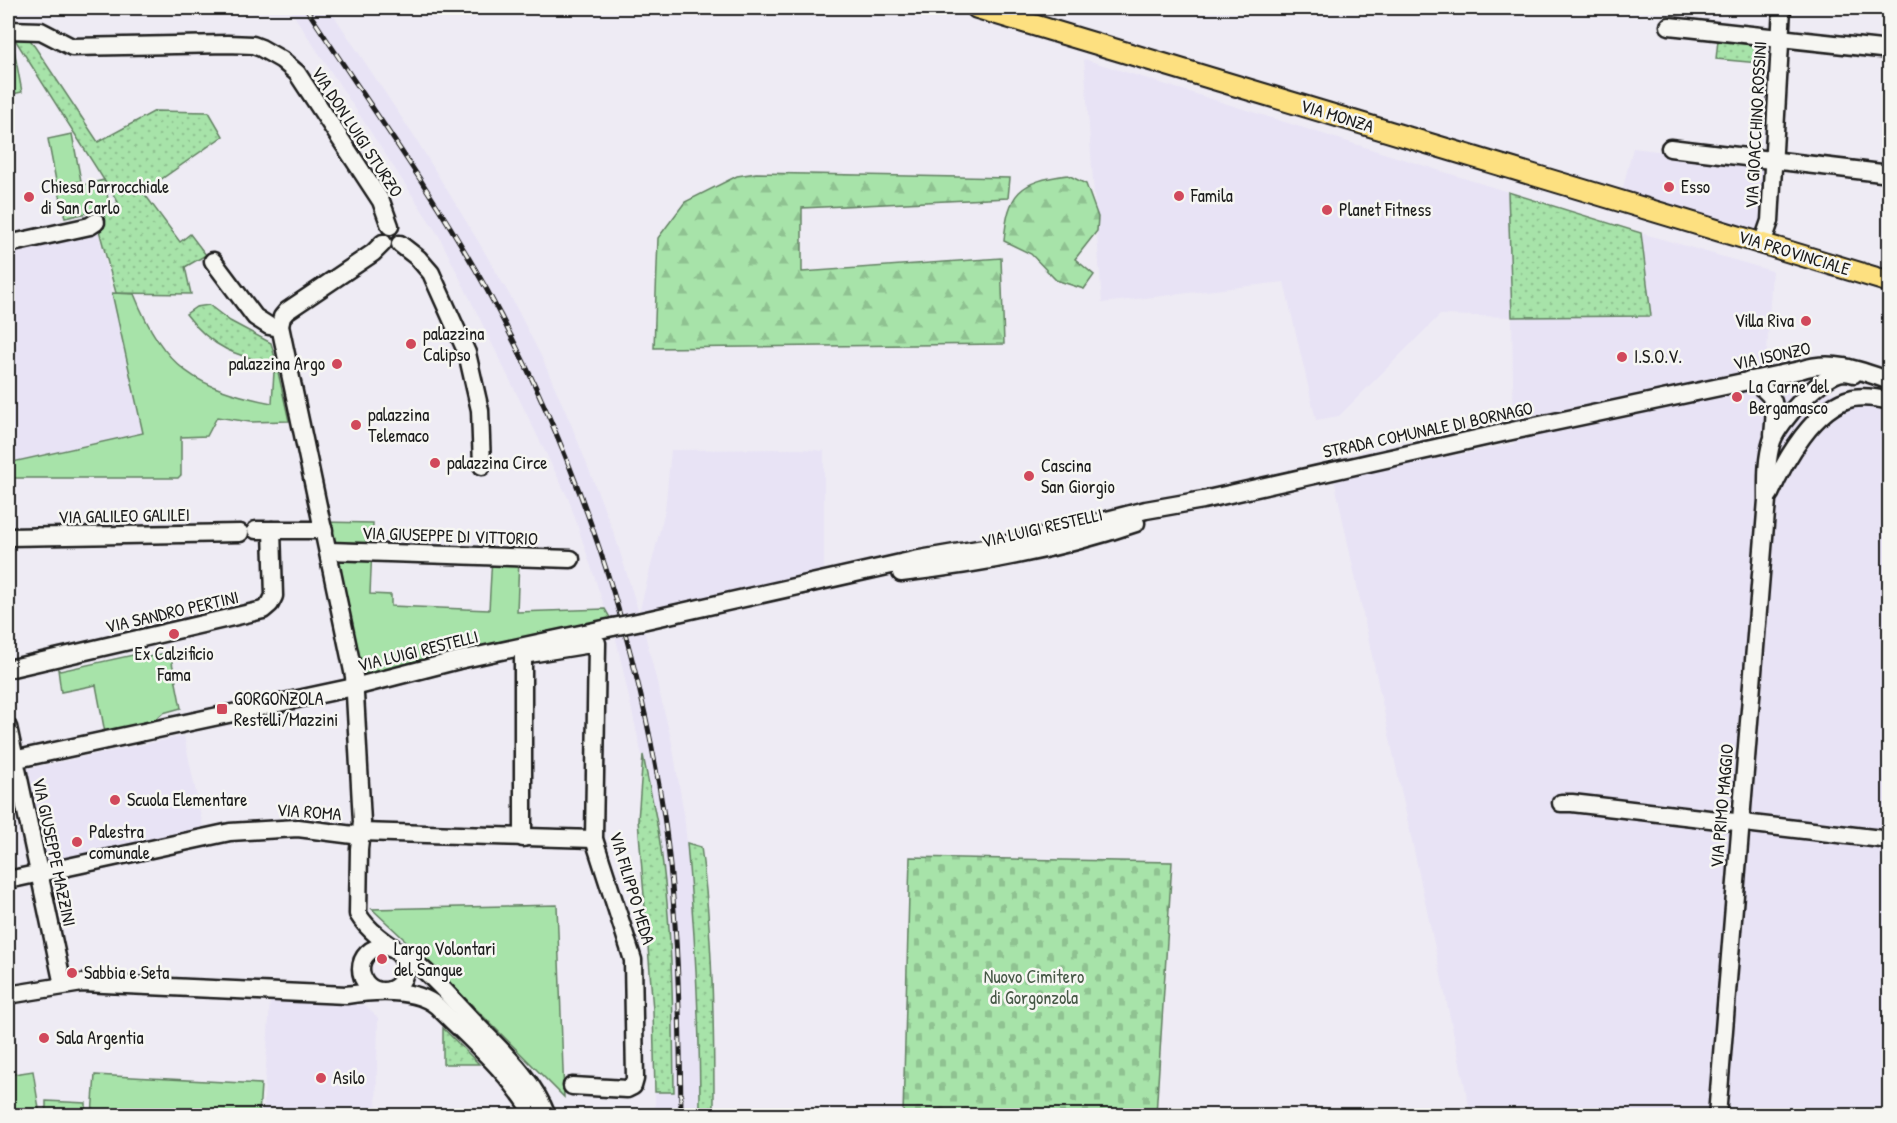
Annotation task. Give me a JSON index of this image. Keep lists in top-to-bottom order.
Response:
{
  "streets": {
    "main road": ["VIA MONZA", "VIA PROVINCIALE"],
    "street": [
      "VIA GIOACCHINO ROSSINI",
      "VIA DON LUIGI STURZO",
      "VIA ISONZO",
      "STRADA COMUNALE DI BORNAGO",
      "VIA GALILEO GALILEI",
      "VIA LUIGI RESTELLI",
      "VIA GIUSEPPE DI VITTORIO",
      "VIA SANDRO PERTINI",
      "VIA PRIMO MAGGIO",
      "VIA ROMA",
      "VIA GIUSEPPE MAZZINI",
      "VIA FILIPPO MEDA"
    ]
  },
  "crossings": [
    ["VIA MONZA", "VIA PROVINCIALE"],
    ["VIA GIOACCHINO ROSSINI", "VIA PROVINCIALE"],
    ["VIA ISONZO", "STRADA COMUNALE DI BORNAGO"],
    ["VIA ISONZO", "VIA PRIMO MAGGIO"],
    ["STRADA COMUNALE DI BORNAGO", "VIA LUIGI RESTELLI"],
    ["VIA GALILEO GALILEI", "VIA SANDRO PERTINI"],
    ["VIA LUIGI RESTELLI", "VIA GIUSEPPE MAZZINI"],
    ["VIA ROMA", "VIA GIUSEPPE MAZZINI"],
    ["VIA ROMA", "VIA FILIPPO MEDA"]
  ],
  "parks": ["Nuovo Cimitero di Gorgonzola"],
  "places": {
    "other": [
      "Esso",
      "Famila",
      "Chiesa Parrocchiale di San Carlo",
      "Planet Fitness",
      "Villa Riva",
      "palazzina Calipso",
      "I.S.O.V.",
      "palazzina Argo",
      "La Carne del Bergamasco",
      "palazzina Telemaco",
      "palazzina Circe",
      "Cascina San Giorgio",
      "Ex Calzificio Fama",
      "Scuola Elementare",
      "Palestra comunale",
      "Largo Volontari del Sangue",
      "Sabbia e Seta",
      "Sala Argentia",
      "Asilo"
    ],
    "transit": ["GORGONZOLA Restelli/Mazzini"]
  }
}
